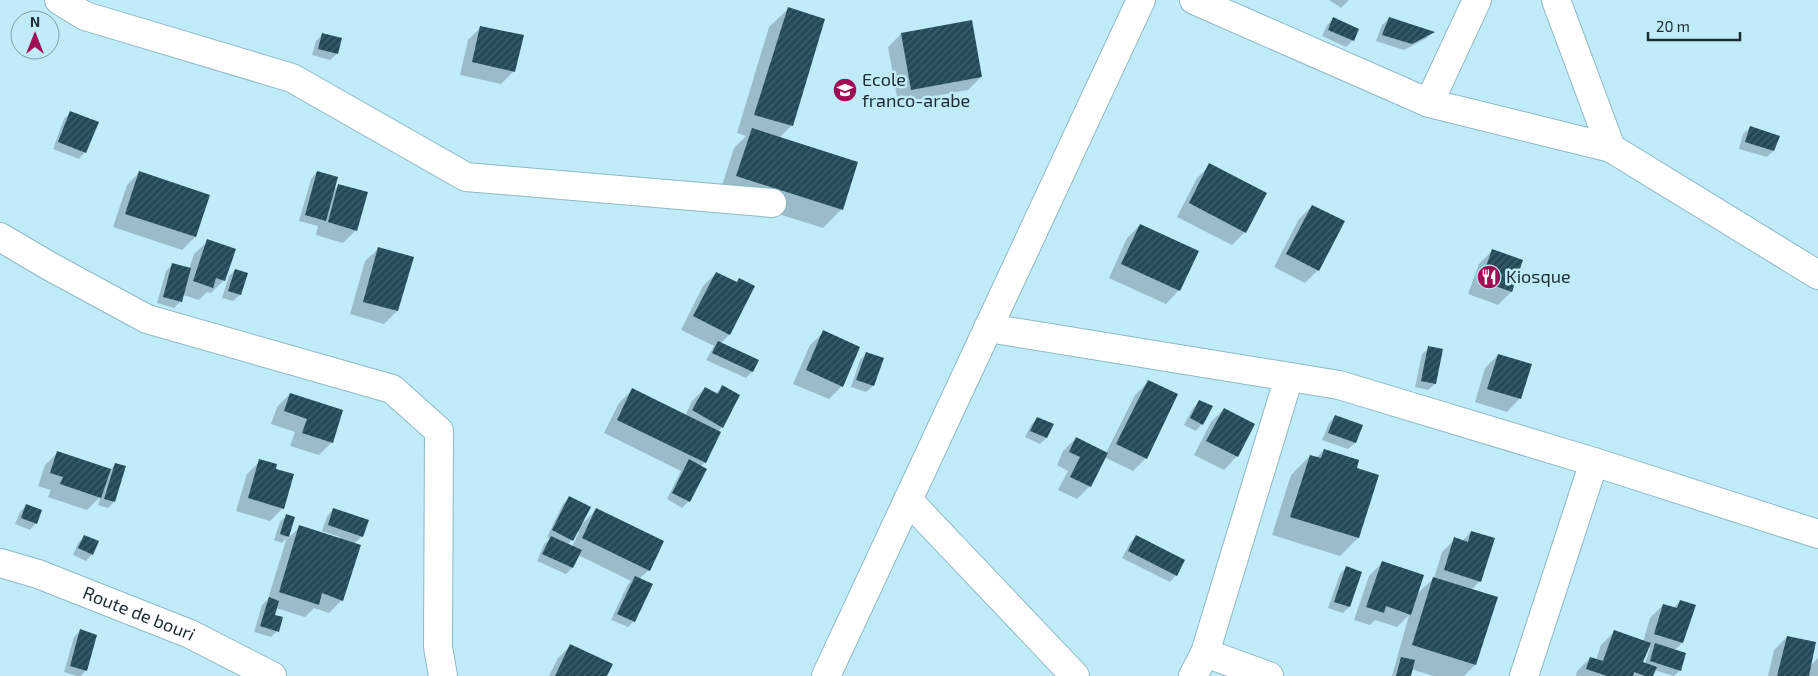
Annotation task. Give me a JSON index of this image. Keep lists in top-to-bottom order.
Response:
{
  "streets": {
    "street": ["Route de bouri"]
  },
  "places": {
    "school or university": ["Ecole franco-arabe"],
    "restaurant": ["Kiosque"]
  },
  "scale_bar": "20 m",
  "north": "top"
}
